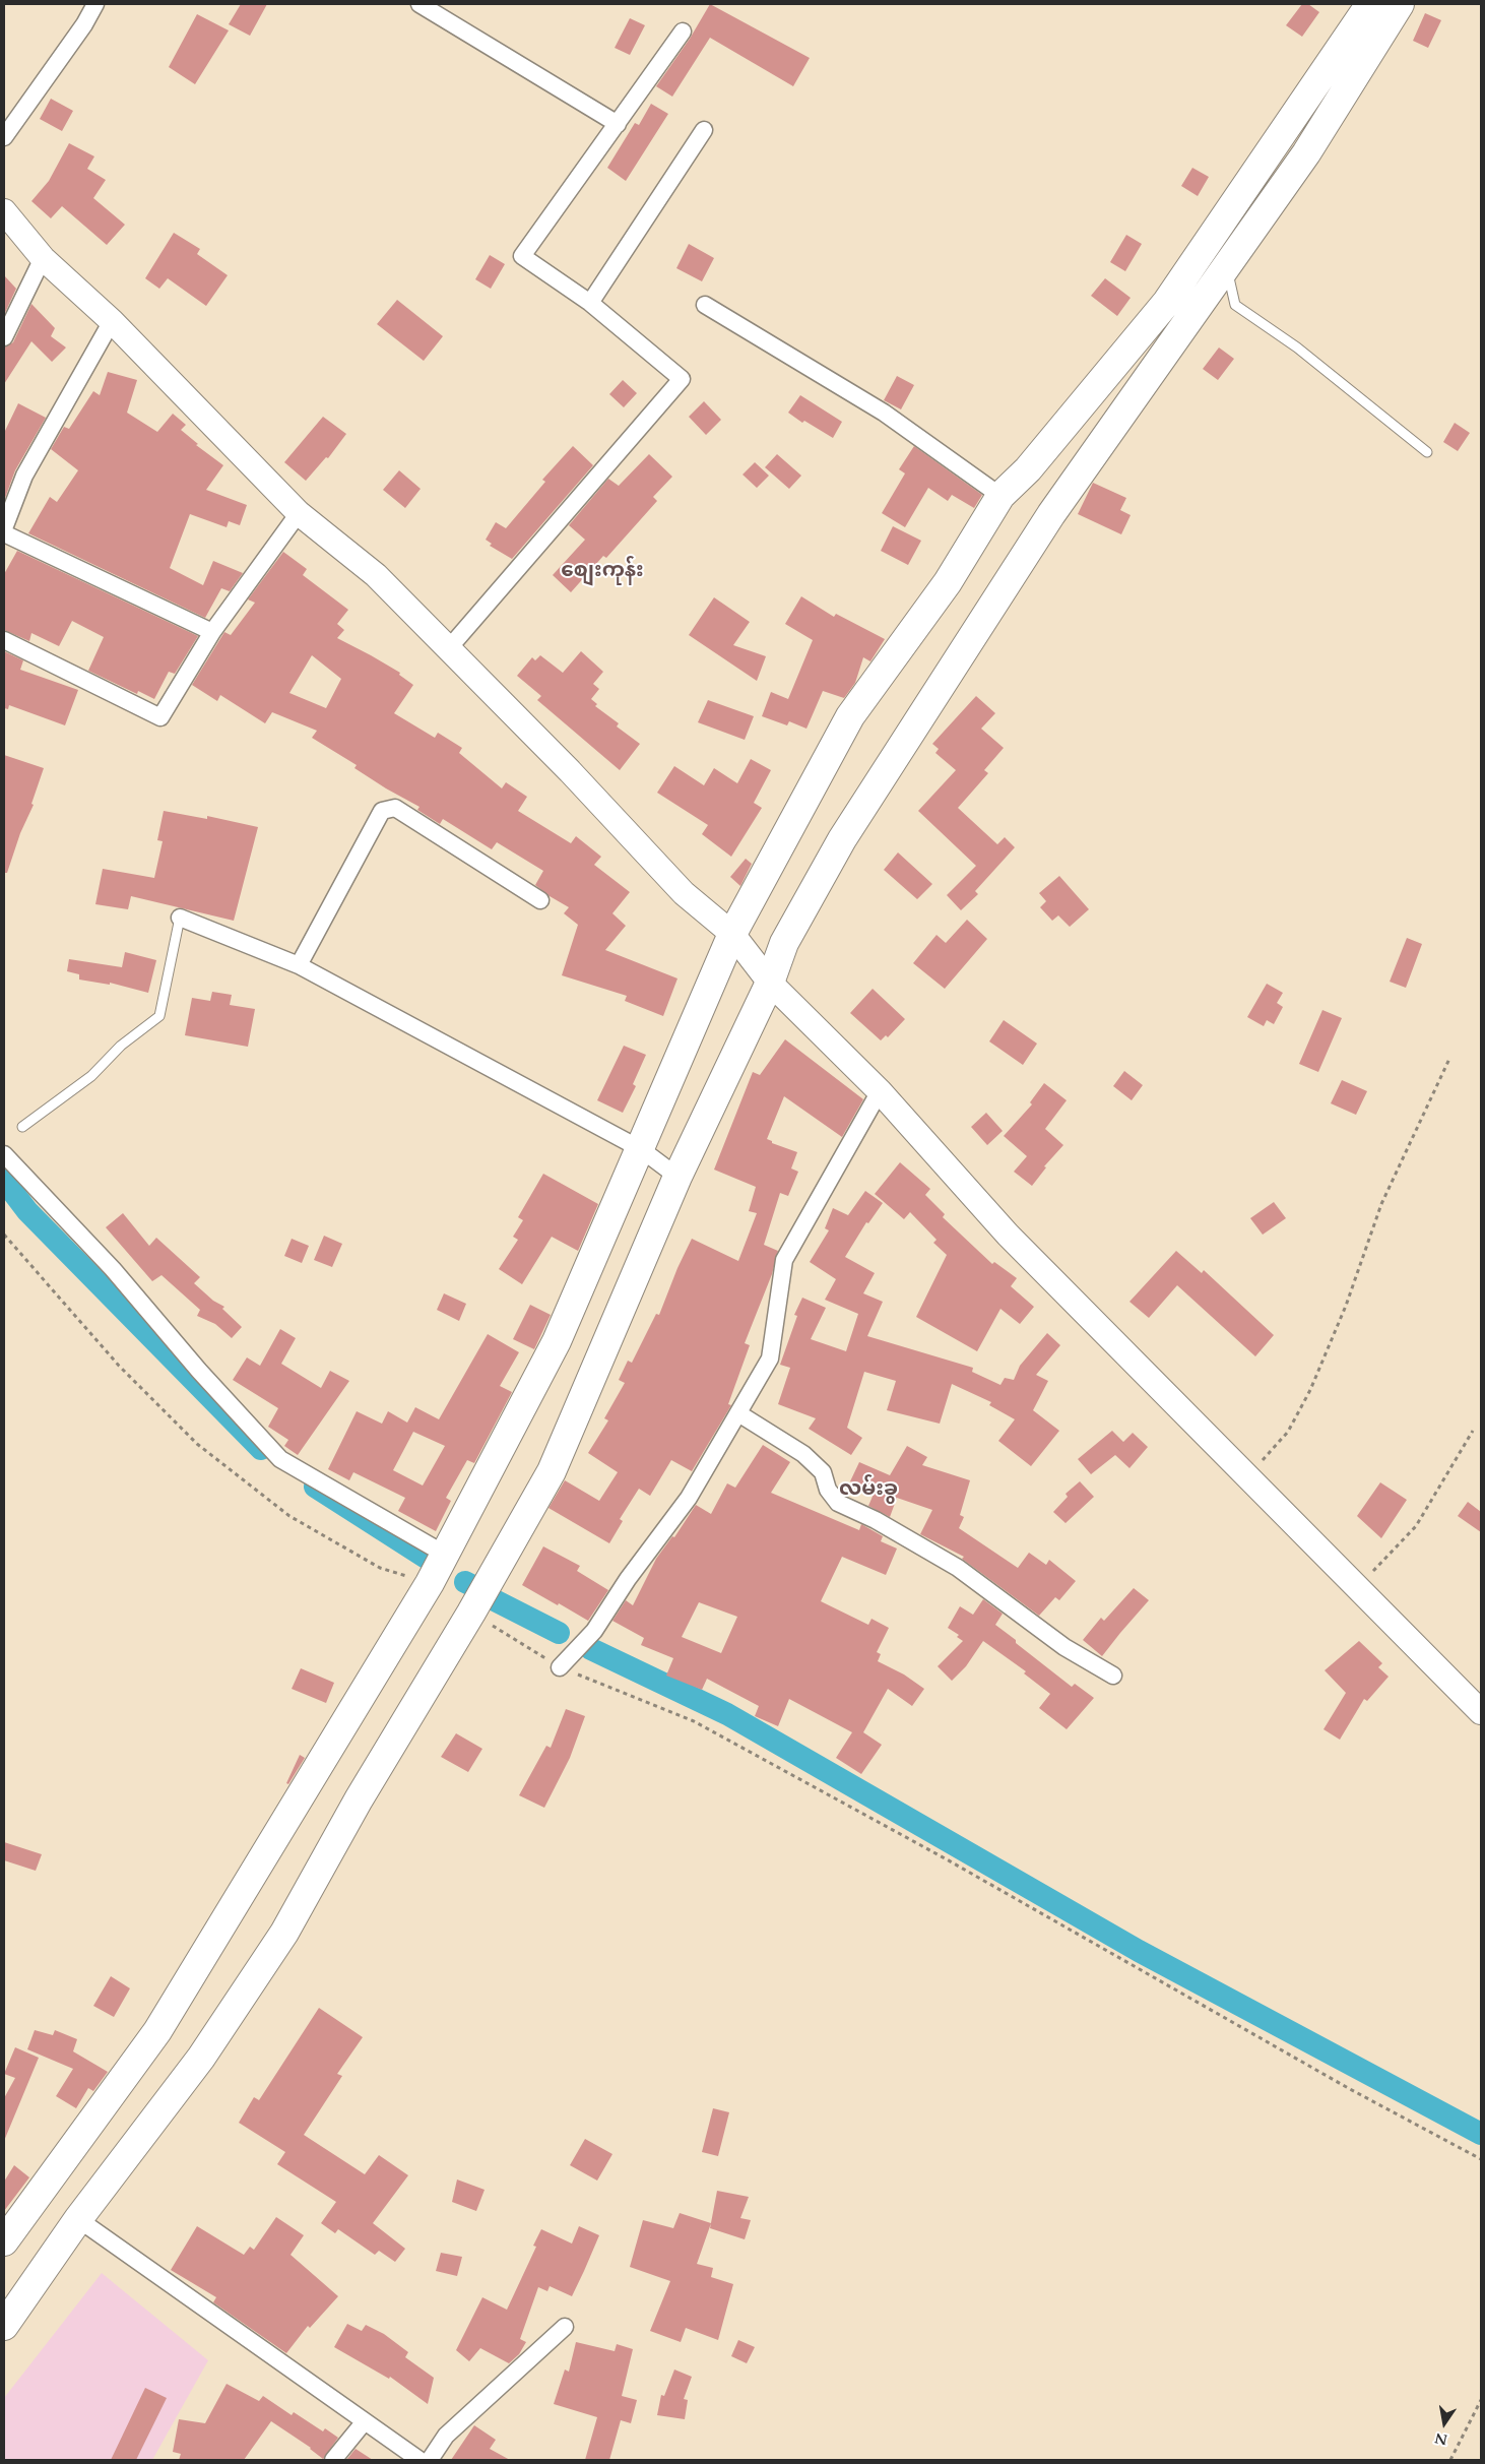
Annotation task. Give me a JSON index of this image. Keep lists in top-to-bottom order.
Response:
{
  "districts": ["စျေးကုန်း", "လမ်းခွ"],
  "north": "bottom"
}
